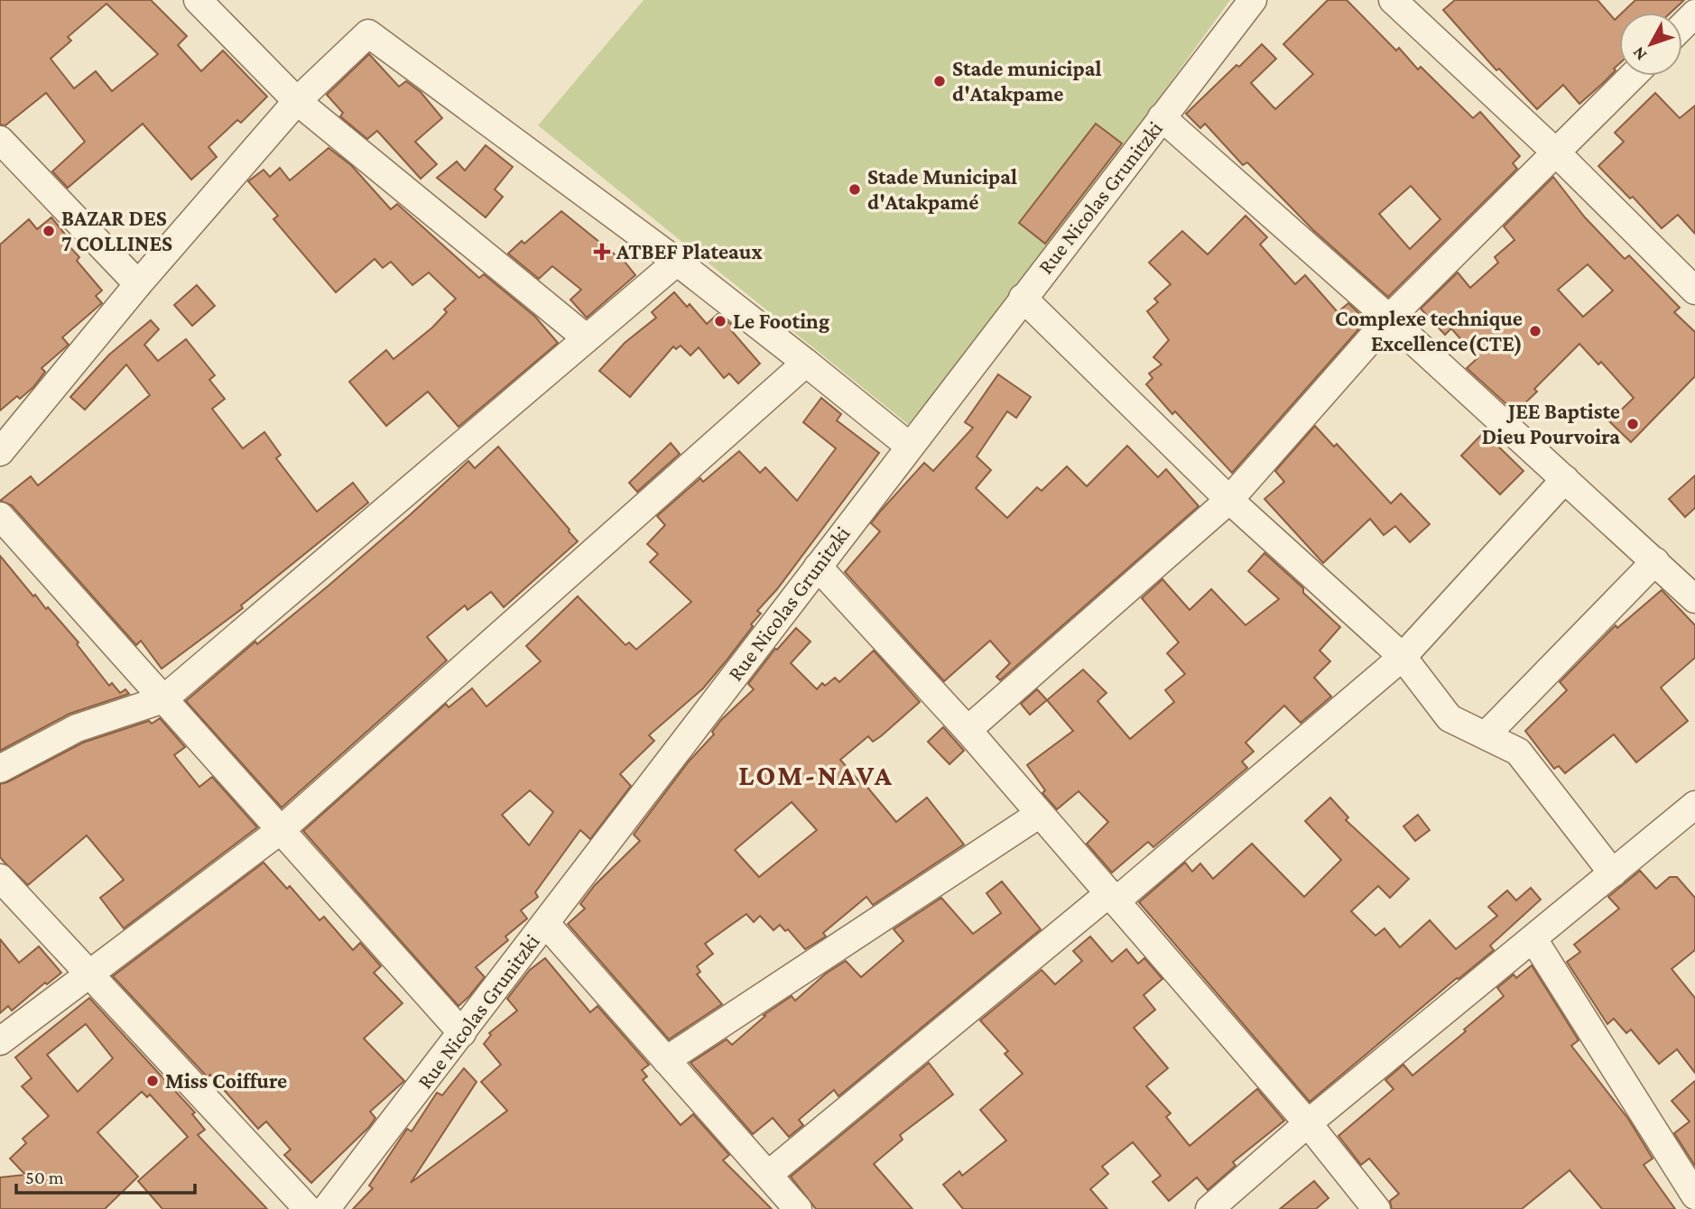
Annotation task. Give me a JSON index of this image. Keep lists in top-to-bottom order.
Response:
{
  "streets": {
    "street": ["Rue Nicolas Grunitzki"]
  },
  "districts": ["LOM-NAVA"],
  "places": {
    "other": [
      "Stade municipal d'Atakpame",
      "Stade Municipal d'Atakpamé",
      "BAZAR DES 7 COLLINES",
      "Le Footing",
      "Complexe technique Excellence(CTE)",
      "JEE Baptiste Dieu Pourvoira",
      "Miss Coiffure"
    ],
    "health": ["ATBEF Plateaux"]
  },
  "scale_bar": "50 m",
  "north": "bottom left"
}
